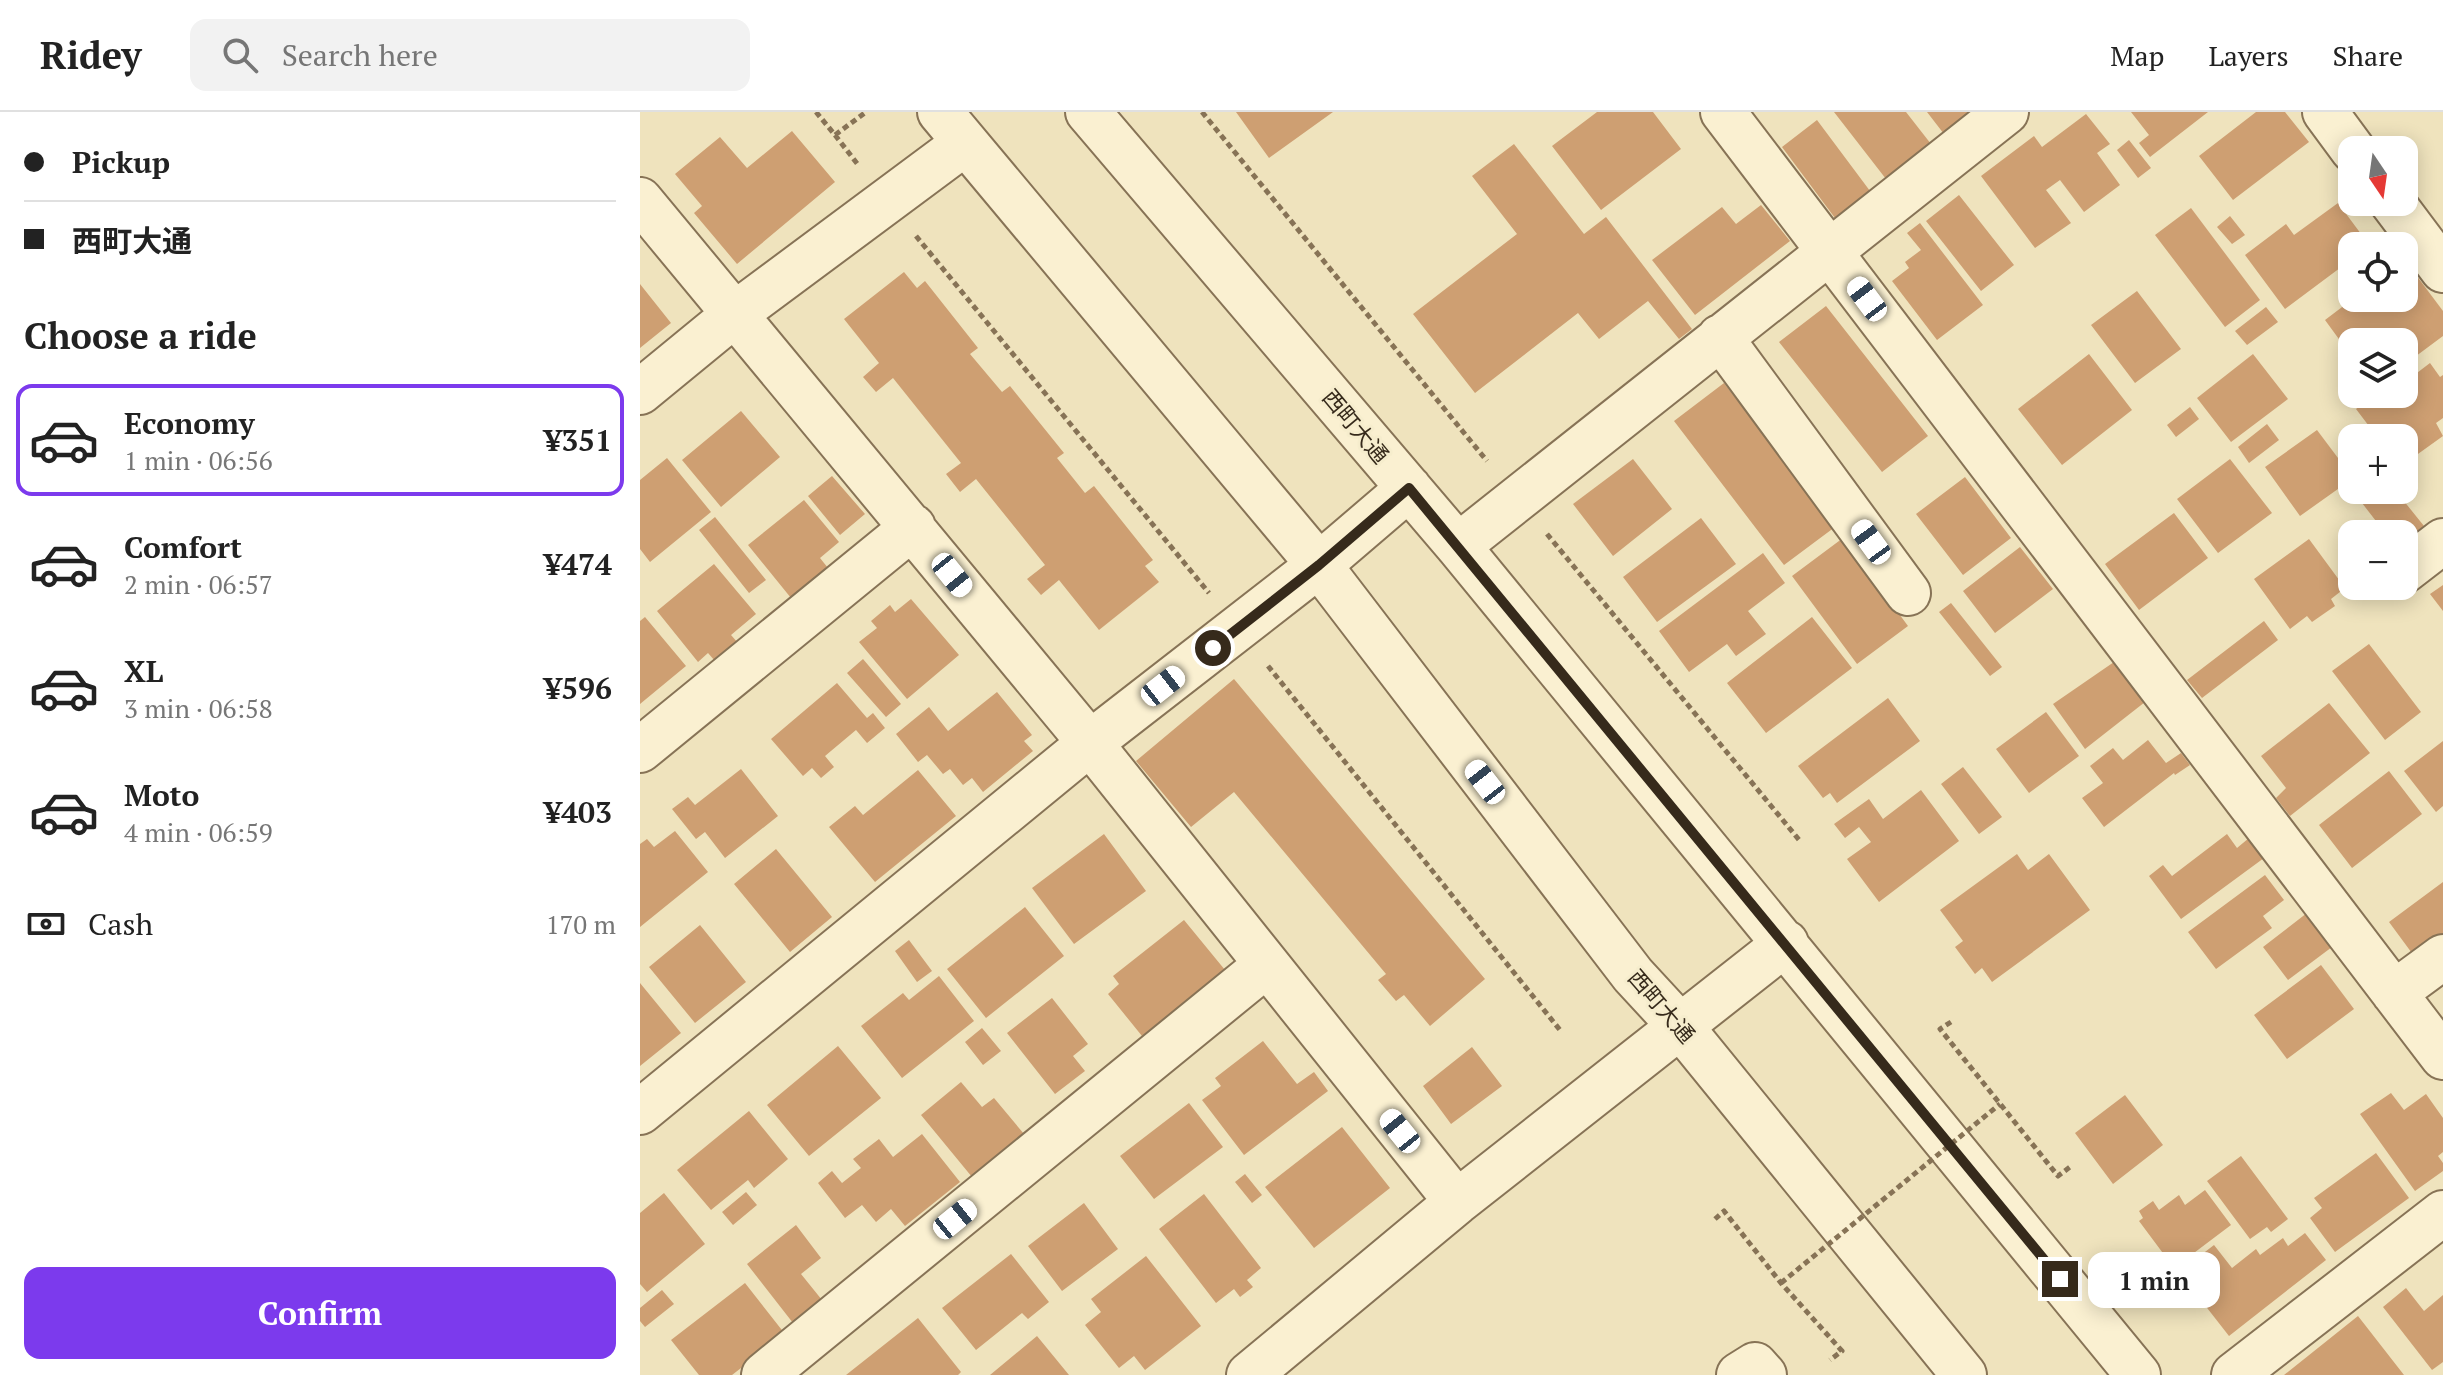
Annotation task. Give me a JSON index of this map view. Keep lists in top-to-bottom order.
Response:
{
  "streets": {
    "street": ["西町大通"]
  },
  "north": "bottom",
  "page": {
    "header": "Ridey",
    "search": "Search here",
    "nav": ["Map", "Layers", "Share"],
    "banner": ["Pickup", "西町大通"],
    "map_buttons": ["+", "−"],
    "heading": "Choose a ride",
    "list": [
      {
        "name": "Economy",
        "note": "1 min · 06:56",
        "value": "¥351"
      },
      {
        "name": "Comfort",
        "note": "2 min · 06:57",
        "value": "¥474"
      },
      {
        "name": "XL",
        "note": "3 min · 06:58",
        "value": "¥596"
      },
      {
        "name": "Moto",
        "note": "4 min · 06:59",
        "value": "¥403"
      }
    ],
    "pay": ["Cash", "170 m"],
    "buttons": "Confirm",
    "bubble": "1 min"
  }
}
